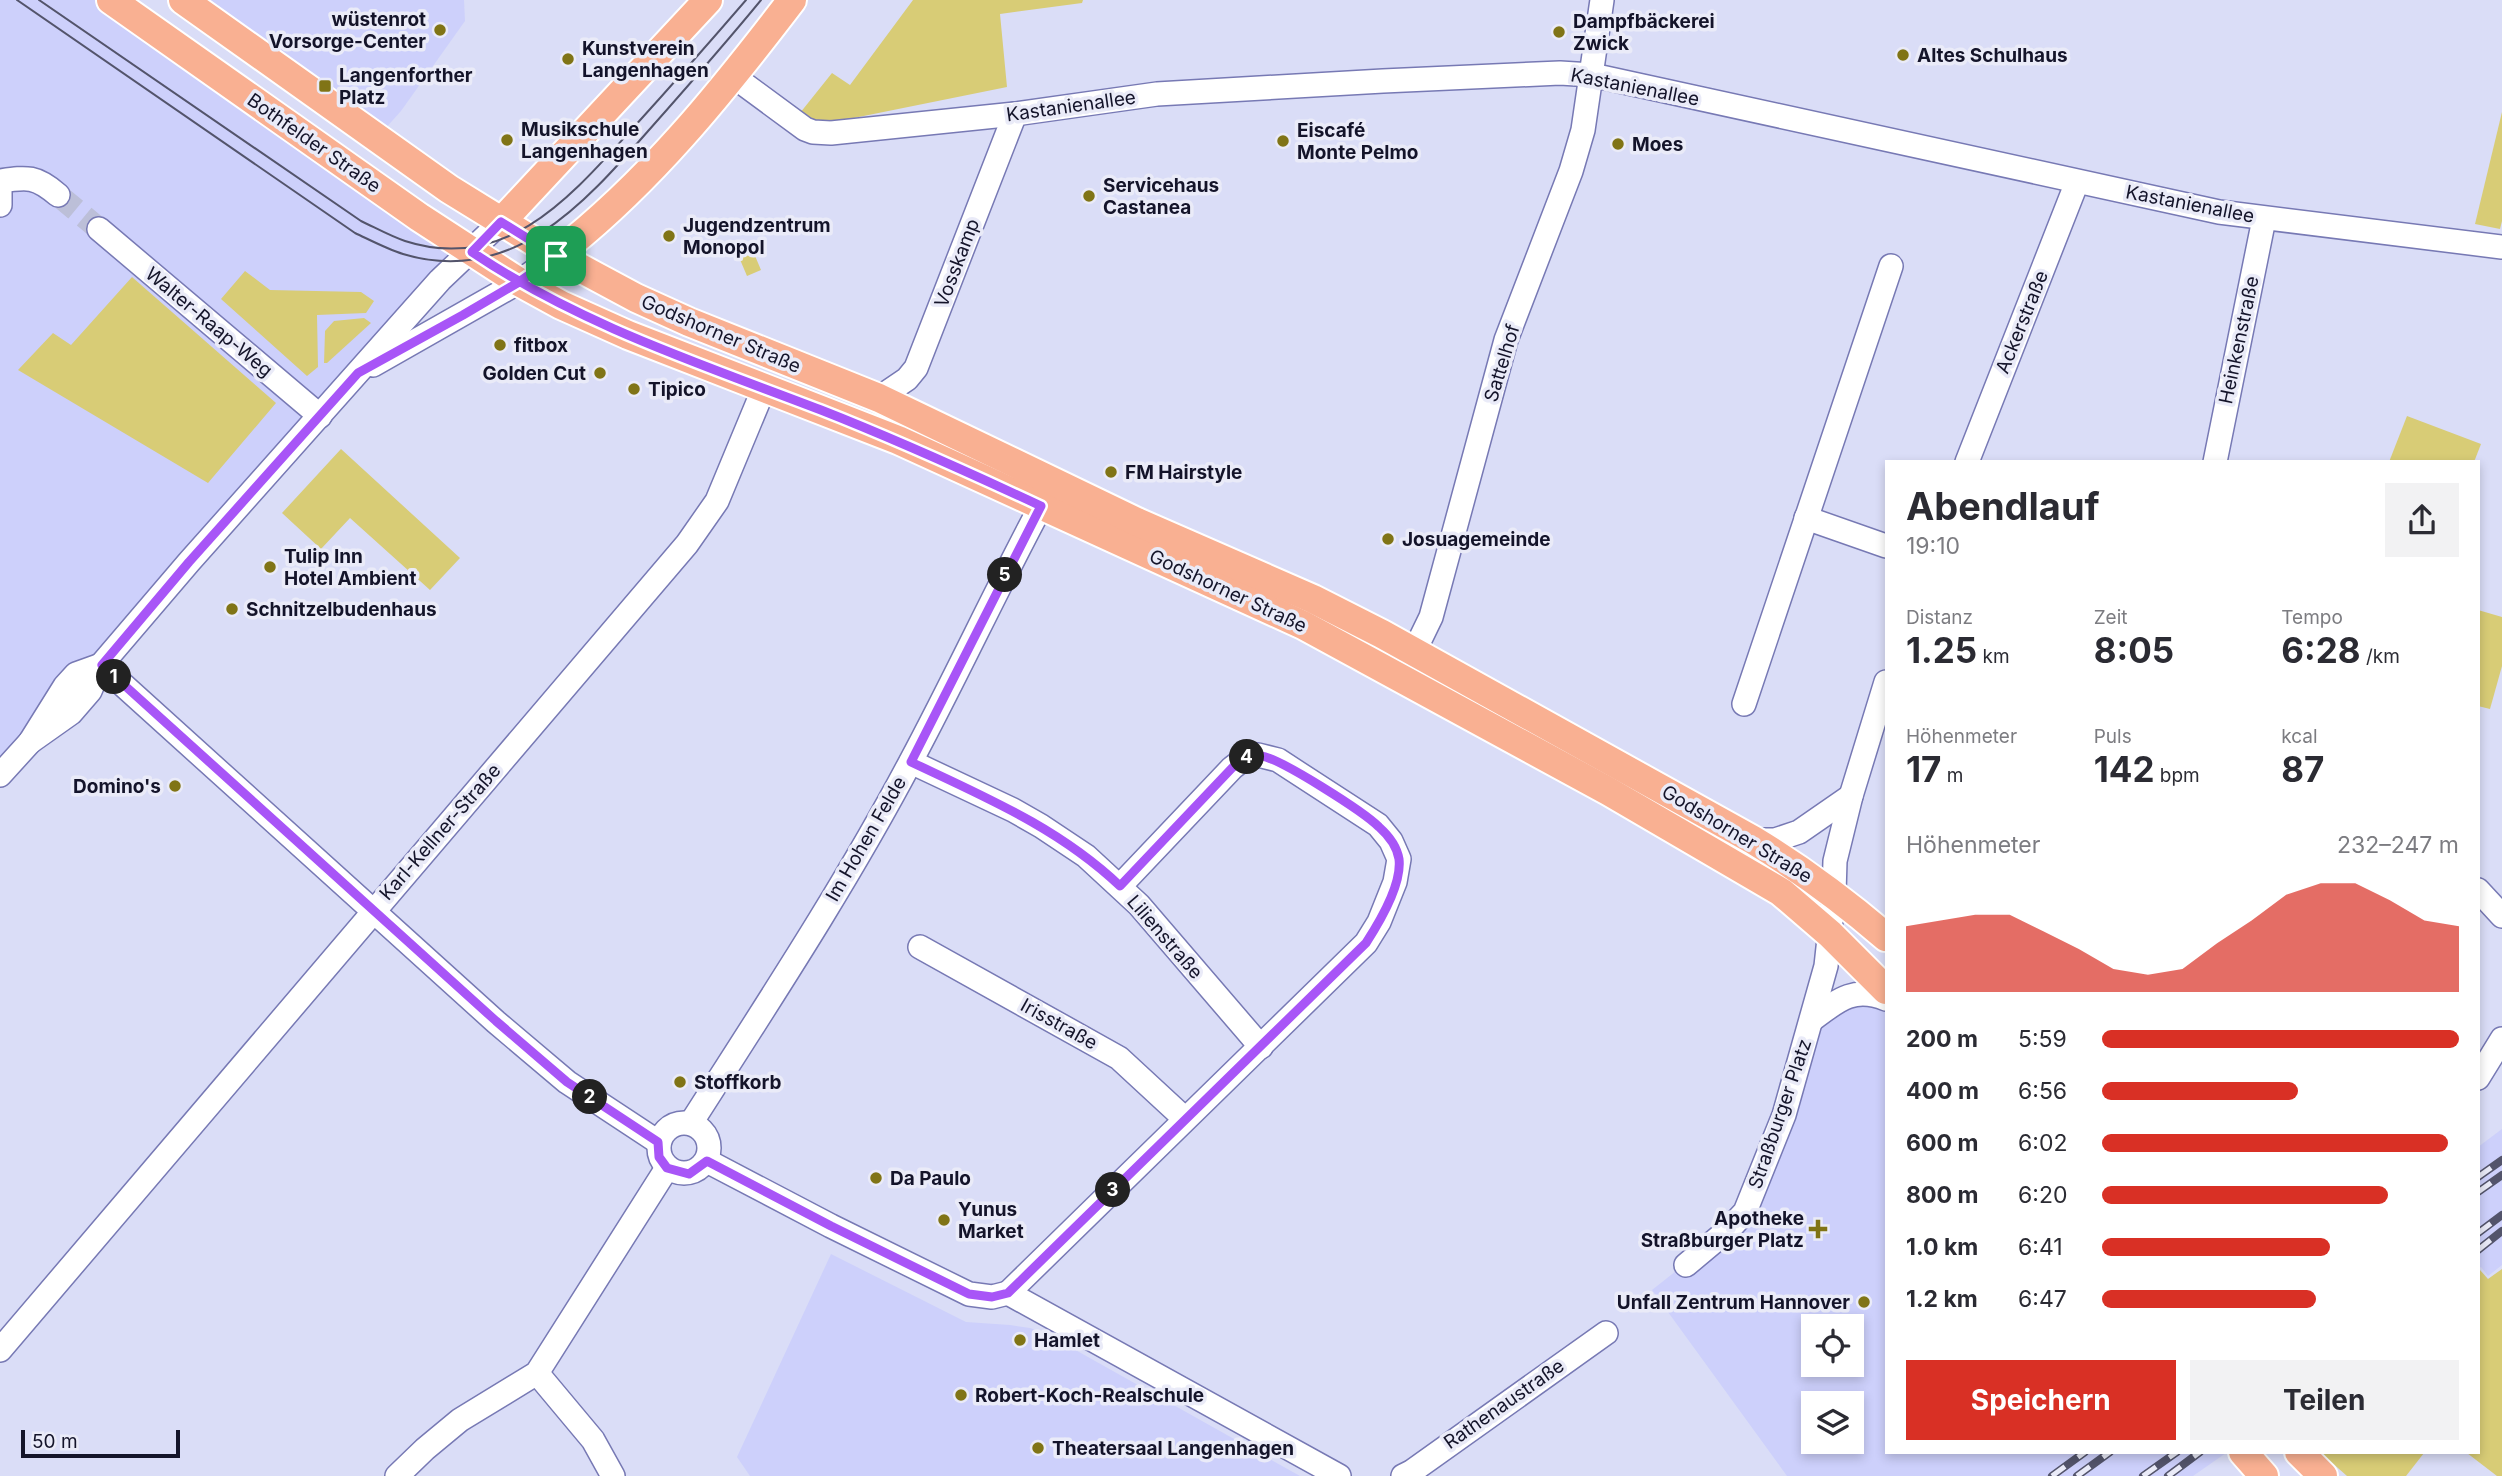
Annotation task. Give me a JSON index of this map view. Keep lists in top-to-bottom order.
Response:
{
  "streets": {
    "main road": ["Bothfelder Straße", "Godshorner Straße"],
    "street": [
      "Kastanienallee",
      "Vosskamp",
      "Walter-Raap-Weg",
      "Ackerstraße",
      "Heinkenstraße",
      "Sattelhof",
      "Karl-Kellner-Straße",
      "Im Hohen Felde",
      "Lilienstraße",
      "Irisstraße",
      "Straßburger Platz",
      "Rathenaustraße"
    ]
  },
  "crossings": [
    ["Kastanienallee", "Vosskamp"],
    ["Kastanienallee", "Ackerstraße"],
    ["Kastanienallee", "Heinkenstraße"],
    ["Kastanienallee", "Sattelhof"],
    ["Bothfelder Straße", "Godshorner Straße"],
    ["Vosskamp", "Godshorner Straße"],
    ["Godshorner Straße", "Sattelhof"],
    ["Godshorner Straße", "Karl-Kellner-Straße"],
    ["Godshorner Straße", "Im Hohen Felde"],
    ["Godshorner Straße", "Straßburger Platz"],
    ["Im Hohen Felde", "Lilienstraße"]
  ],
  "places": {
    "other": [
      "wüstenrot Vorsorge-Center",
      "Dampfbäckerei Zwick",
      "Altes Schulhaus",
      "Kunstverein Langenhagen",
      "Musikschule Langenhagen",
      "Eiscafé Monte Pelmo",
      "Moes",
      "Servicehaus Castanea",
      "Jugendzentrum Monopol",
      "fitbox",
      "Golden Cut",
      "Tipico",
      "FM Hairstyle",
      "Josuagemeinde",
      "Tulip Inn Hotel Ambient",
      "Schnitzelbudenhaus",
      "Domino's",
      "Stoffkorb",
      "Da Paulo",
      "Yunus Market",
      "Unfall Zentrum Hannover",
      "Hamlet",
      "Robert-Koch-Realschule",
      "Theatersaal Langenhagen"
    ],
    "transit": ["Langenforther Platz"],
    "health": ["Apotheke Straßburger Platz"]
  },
  "scale_bar": "50 m",
  "page": {
    "heading": ["Abendlauf", "19:10"],
    "pins": [
      "5",
      "1",
      "4",
      "2",
      "3"
    ],
    "stats": [
      ["Distanz", "1.25 km"],
      ["Zeit", "8:05"],
      ["Tempo", "6:28 /km"],
      ["Höhenmeter", "17 m"],
      ["Puls", "142 bpm"],
      ["kcal", "87"]
    ],
    "chart": ["Höhenmeter", "232–247 m"],
    "list": [
      {
        "name": "200 m",
        "note": "5:59"
      },
      {
        "name": "400 m",
        "note": "6:56"
      },
      {
        "name": "600 m",
        "note": "6:02"
      },
      {
        "name": "800 m",
        "note": "6:20"
      },
      {
        "name": "1.0 km",
        "note": "6:41"
      },
      {
        "name": "1.2 km",
        "note": "6:47"
      }
    ],
    "buttons": ["Speichern", "Teilen"],
    "scale": "50 m"
  }
}
